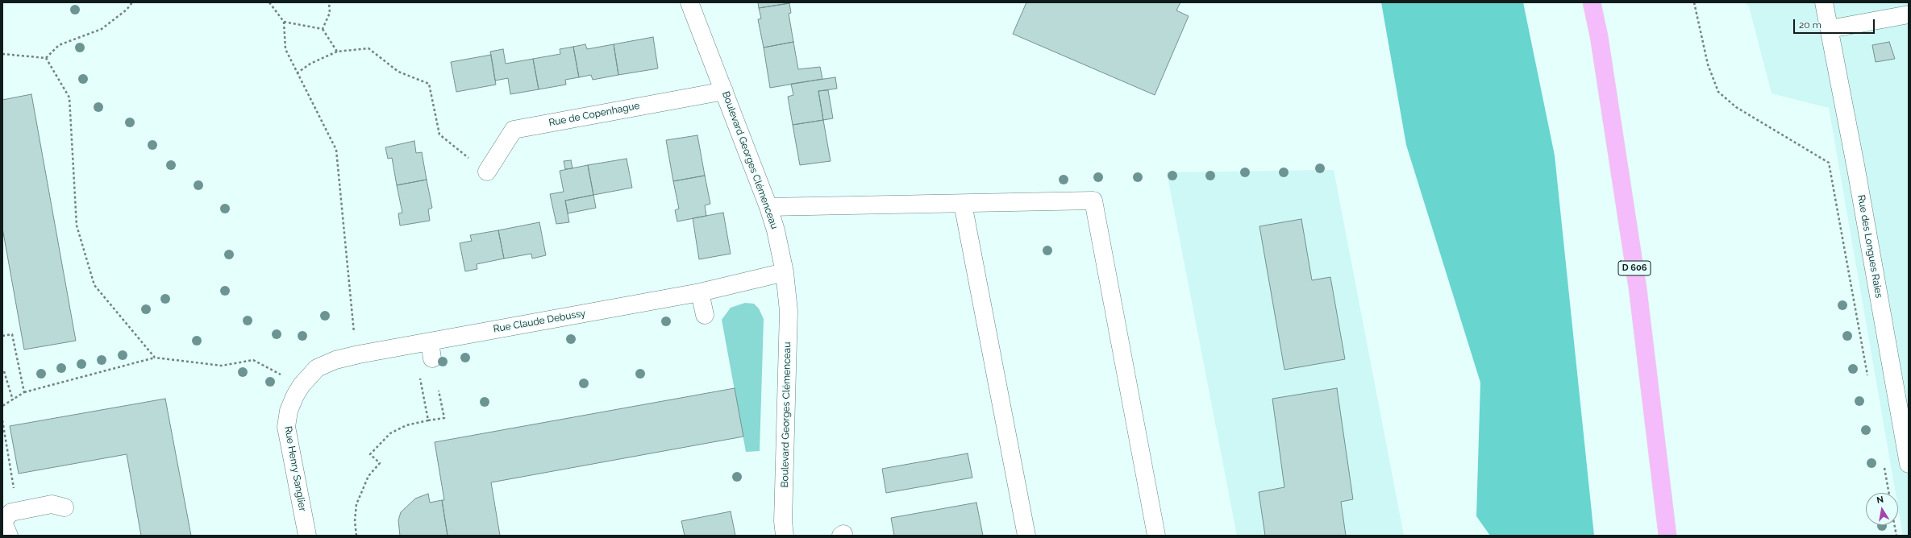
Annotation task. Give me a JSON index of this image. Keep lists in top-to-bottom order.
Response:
{
  "streets": {
    "main road": ["D 606"],
    "street": [
      "Rue de Copenhague",
      "Boulevard Georges Clémenceau",
      "Rue des Longues Raies",
      "Rue Claude Debussy",
      "Rue Henry Sanglier"
    ]
  },
  "crossings": [
    ["Rue de Copenhague", "Boulevard Georges Clémenceau"],
    ["Boulevard Georges Clémenceau", "Rue Claude Debussy"],
    ["Rue Claude Debussy", "Rue Henry Sanglier"]
  ],
  "scale_bar": "20 m",
  "north": "top"
}
